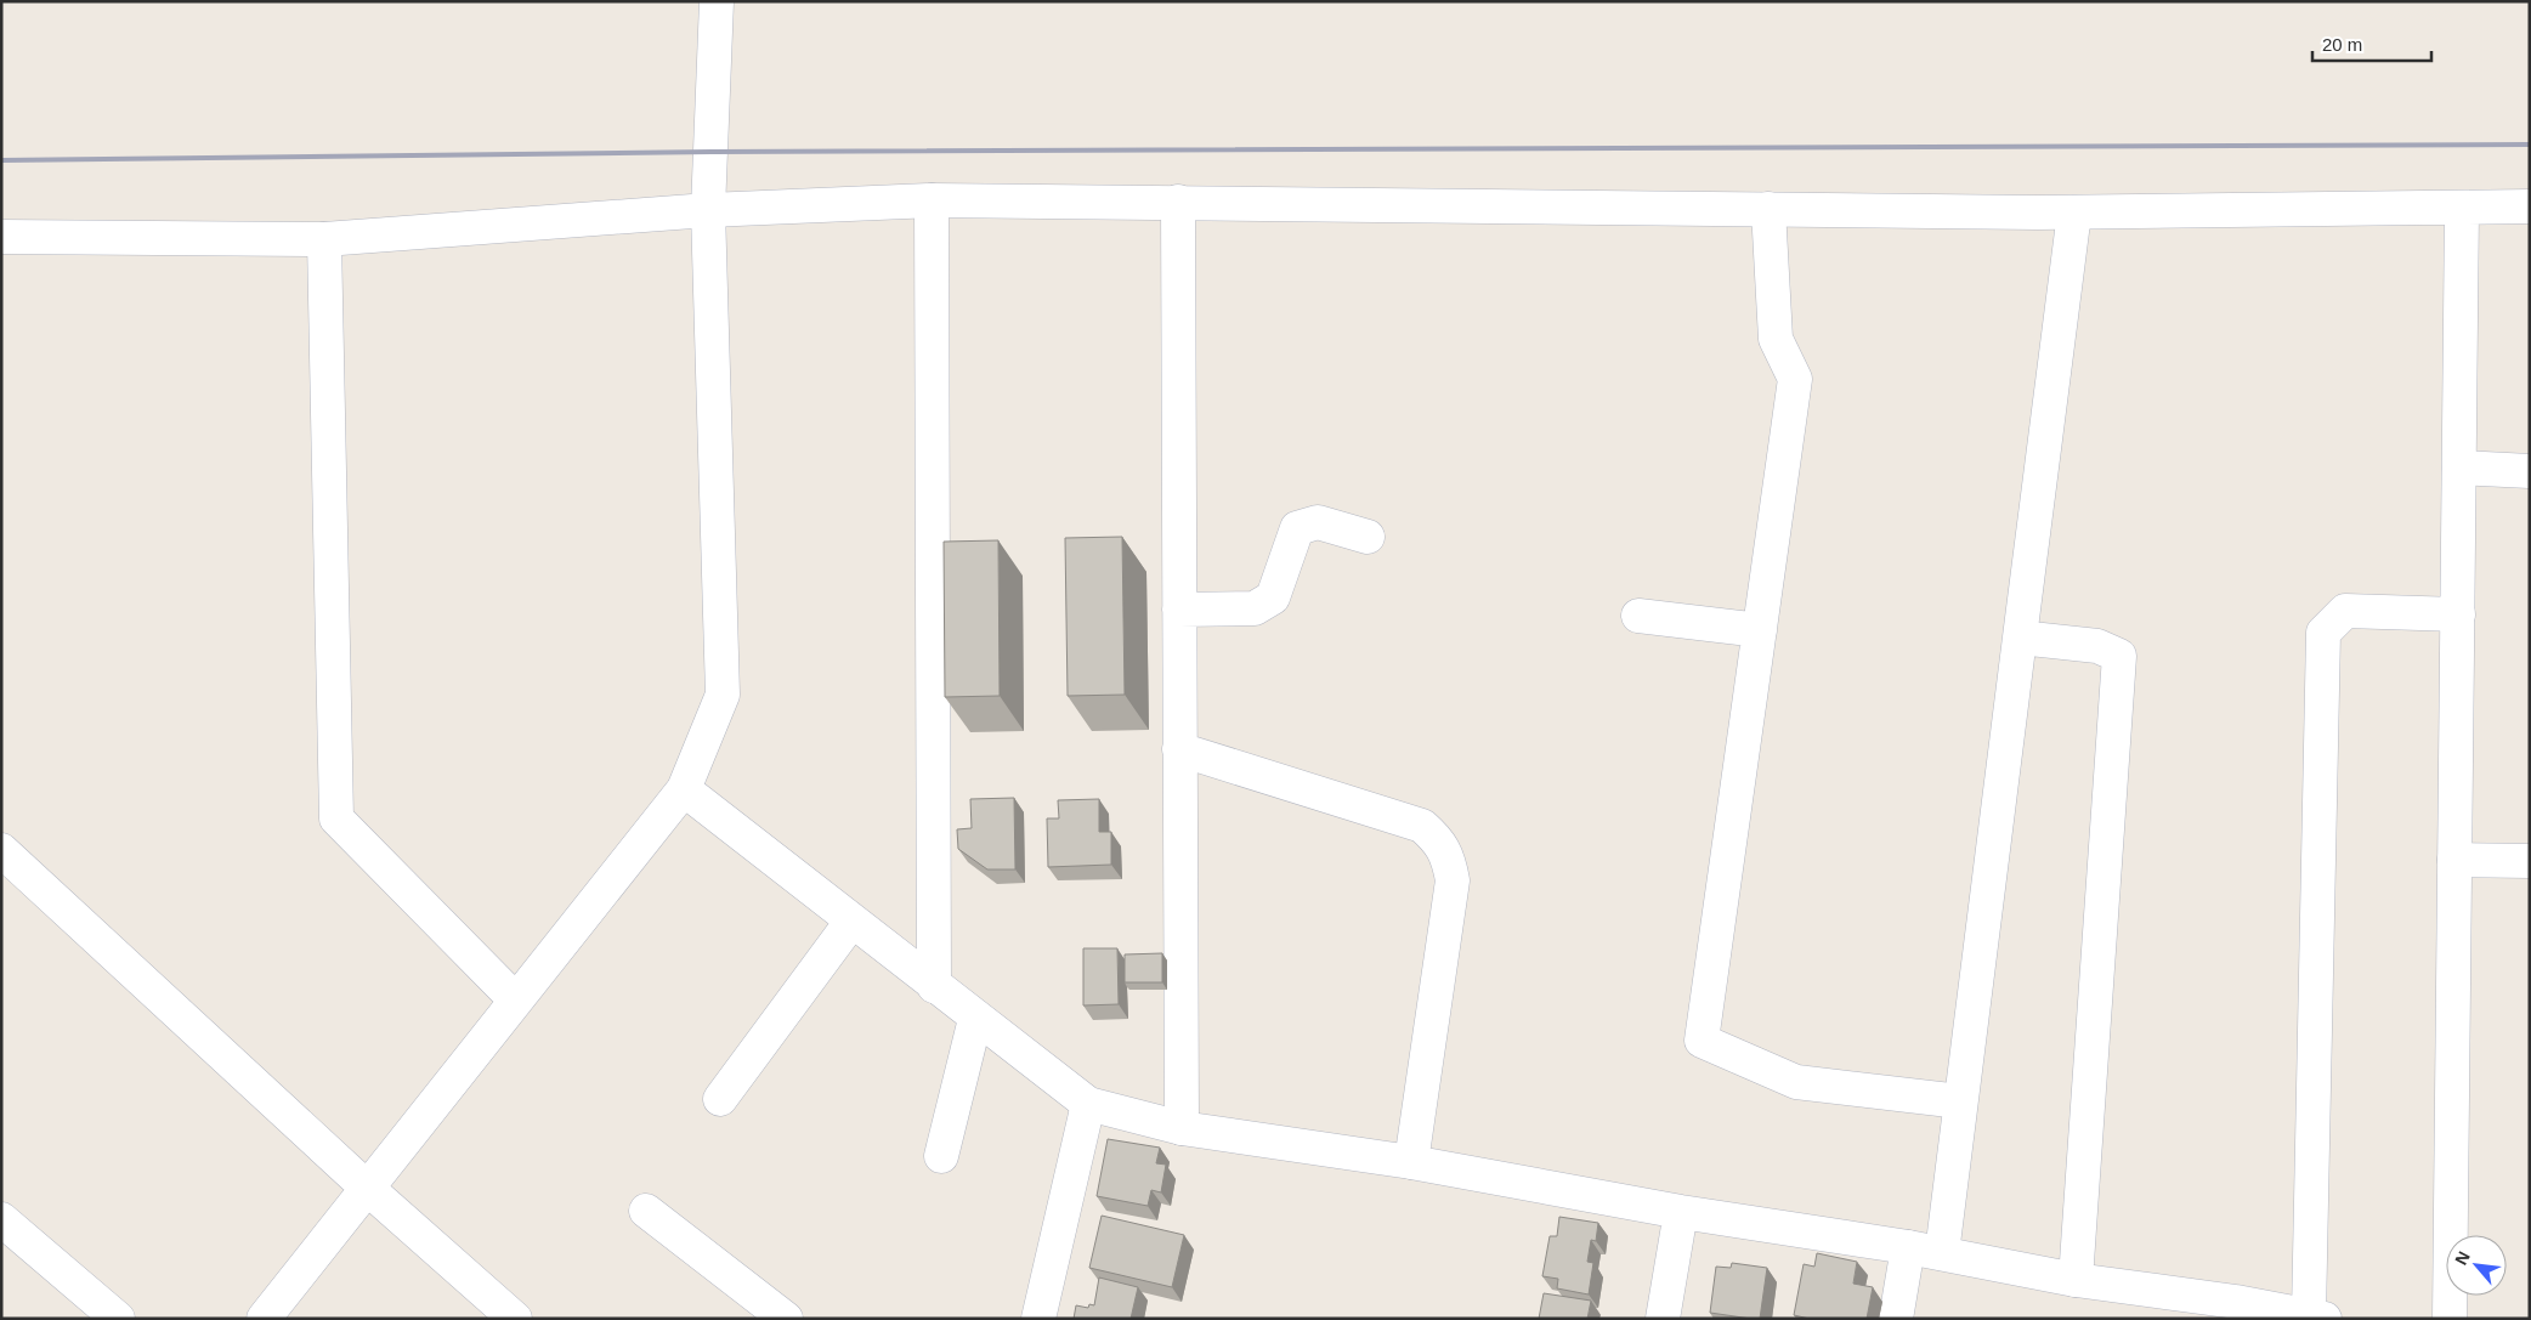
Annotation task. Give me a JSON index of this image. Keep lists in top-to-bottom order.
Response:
{
  "scale_bar": "20 m",
  "north": "top left"
}
